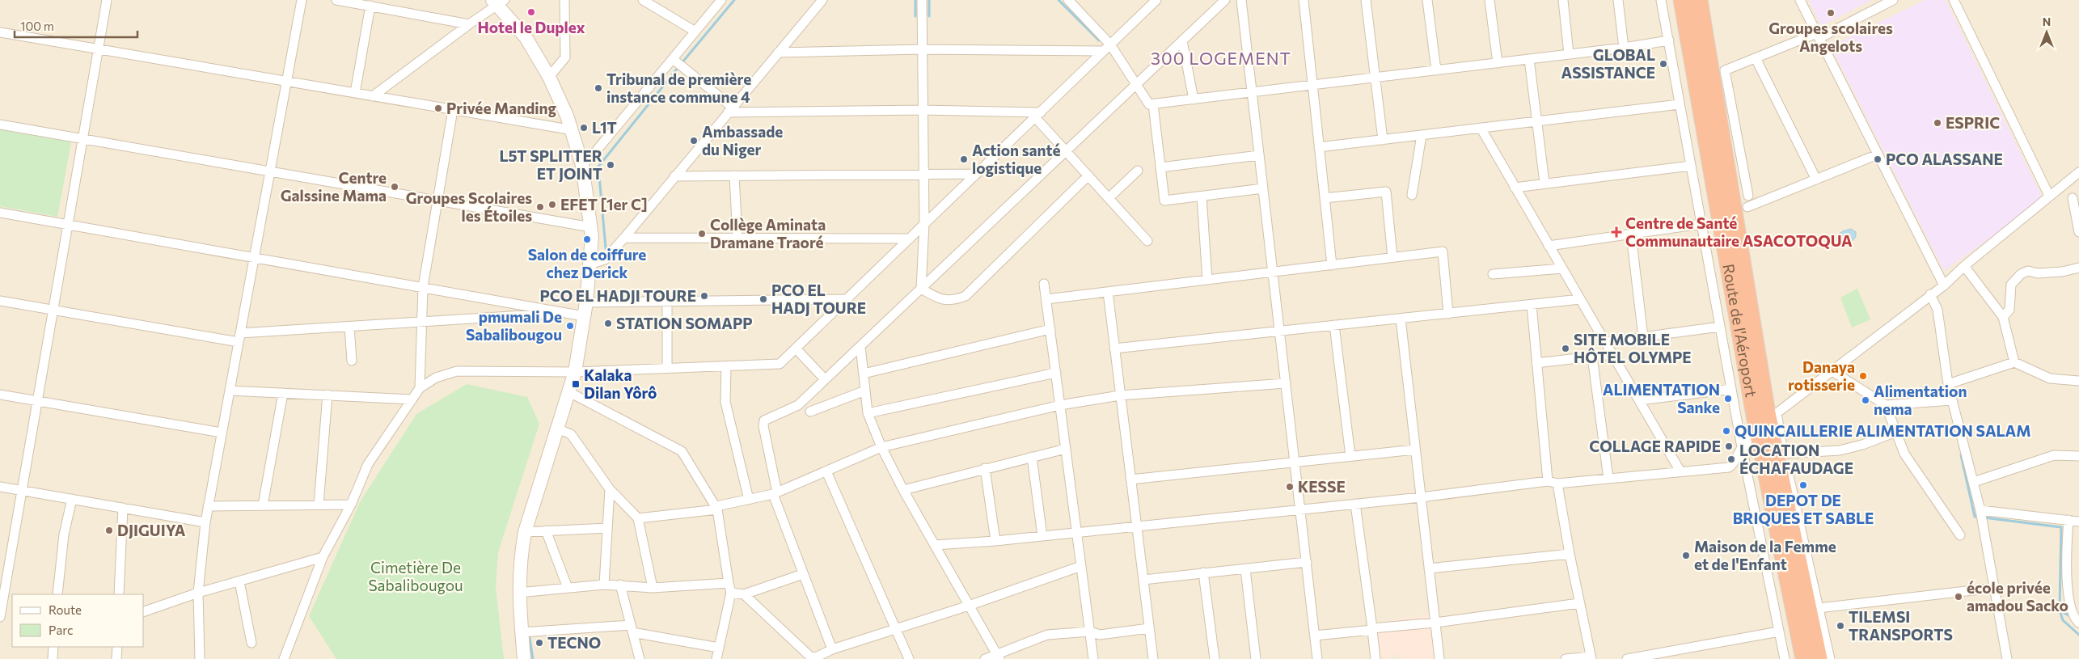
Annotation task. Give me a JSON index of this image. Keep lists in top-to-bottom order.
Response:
{
  "streets": {
    "highway": ["Route de l'Aéroport"]
  },
  "districts": ["300 LOGEMENT"],
  "parks": ["Cimetière De Sabalibougou"],
  "places": {
    "other": [
      "Hotel le Duplex",
      "Groupes scolaires Angelots",
      "GLOBAL ASSISTANCE",
      "Tribunal de première instance commune 4",
      "Privée Manding",
      "ESPRIC",
      "L1T",
      "Ambassade du Niger",
      "Action santé logistique",
      "PCO ALASSANE",
      "L5T SPLITTER ET JOINT",
      "Centre Galssine Mama",
      "EFET [1er C]",
      "Groupes Scolaires les Étoiles",
      "Collège Aminata Dramane Traoré",
      "Salon de coiffure chez Derick",
      "PCO EL HADJI TOURE",
      "PCO EL HADJ TOURE",
      "STATION SOMAPP",
      "pmumali De Sabalibougou",
      "SITE MOBILE HÔTEL OLYMPE",
      "Danaya rotisserie",
      "ALIMENTATION Sanke",
      "Alimentation nema",
      "QUINCAILLERIE ALIMENTATION SALAM",
      "COLLAGE RAPIDE",
      "LOCATION ÉCHAFAUDAGE",
      "DEPOT DE BRIQUES ET SABLE",
      "KESSE",
      "DJIGUIYA",
      "Maison de la Femme et de l'Enfant",
      "école privée amadou Sacko",
      "TILEMSI TRANSPORTS",
      "TECNO"
    ],
    "health": ["Centre de Santé Communautaire ASACOTOQUA"],
    "transit": ["Kalaka Dilan Yôrô"]
  },
  "legend": ["Route", "Parc"],
  "scale_bar": "100 m",
  "north": "top"
}
